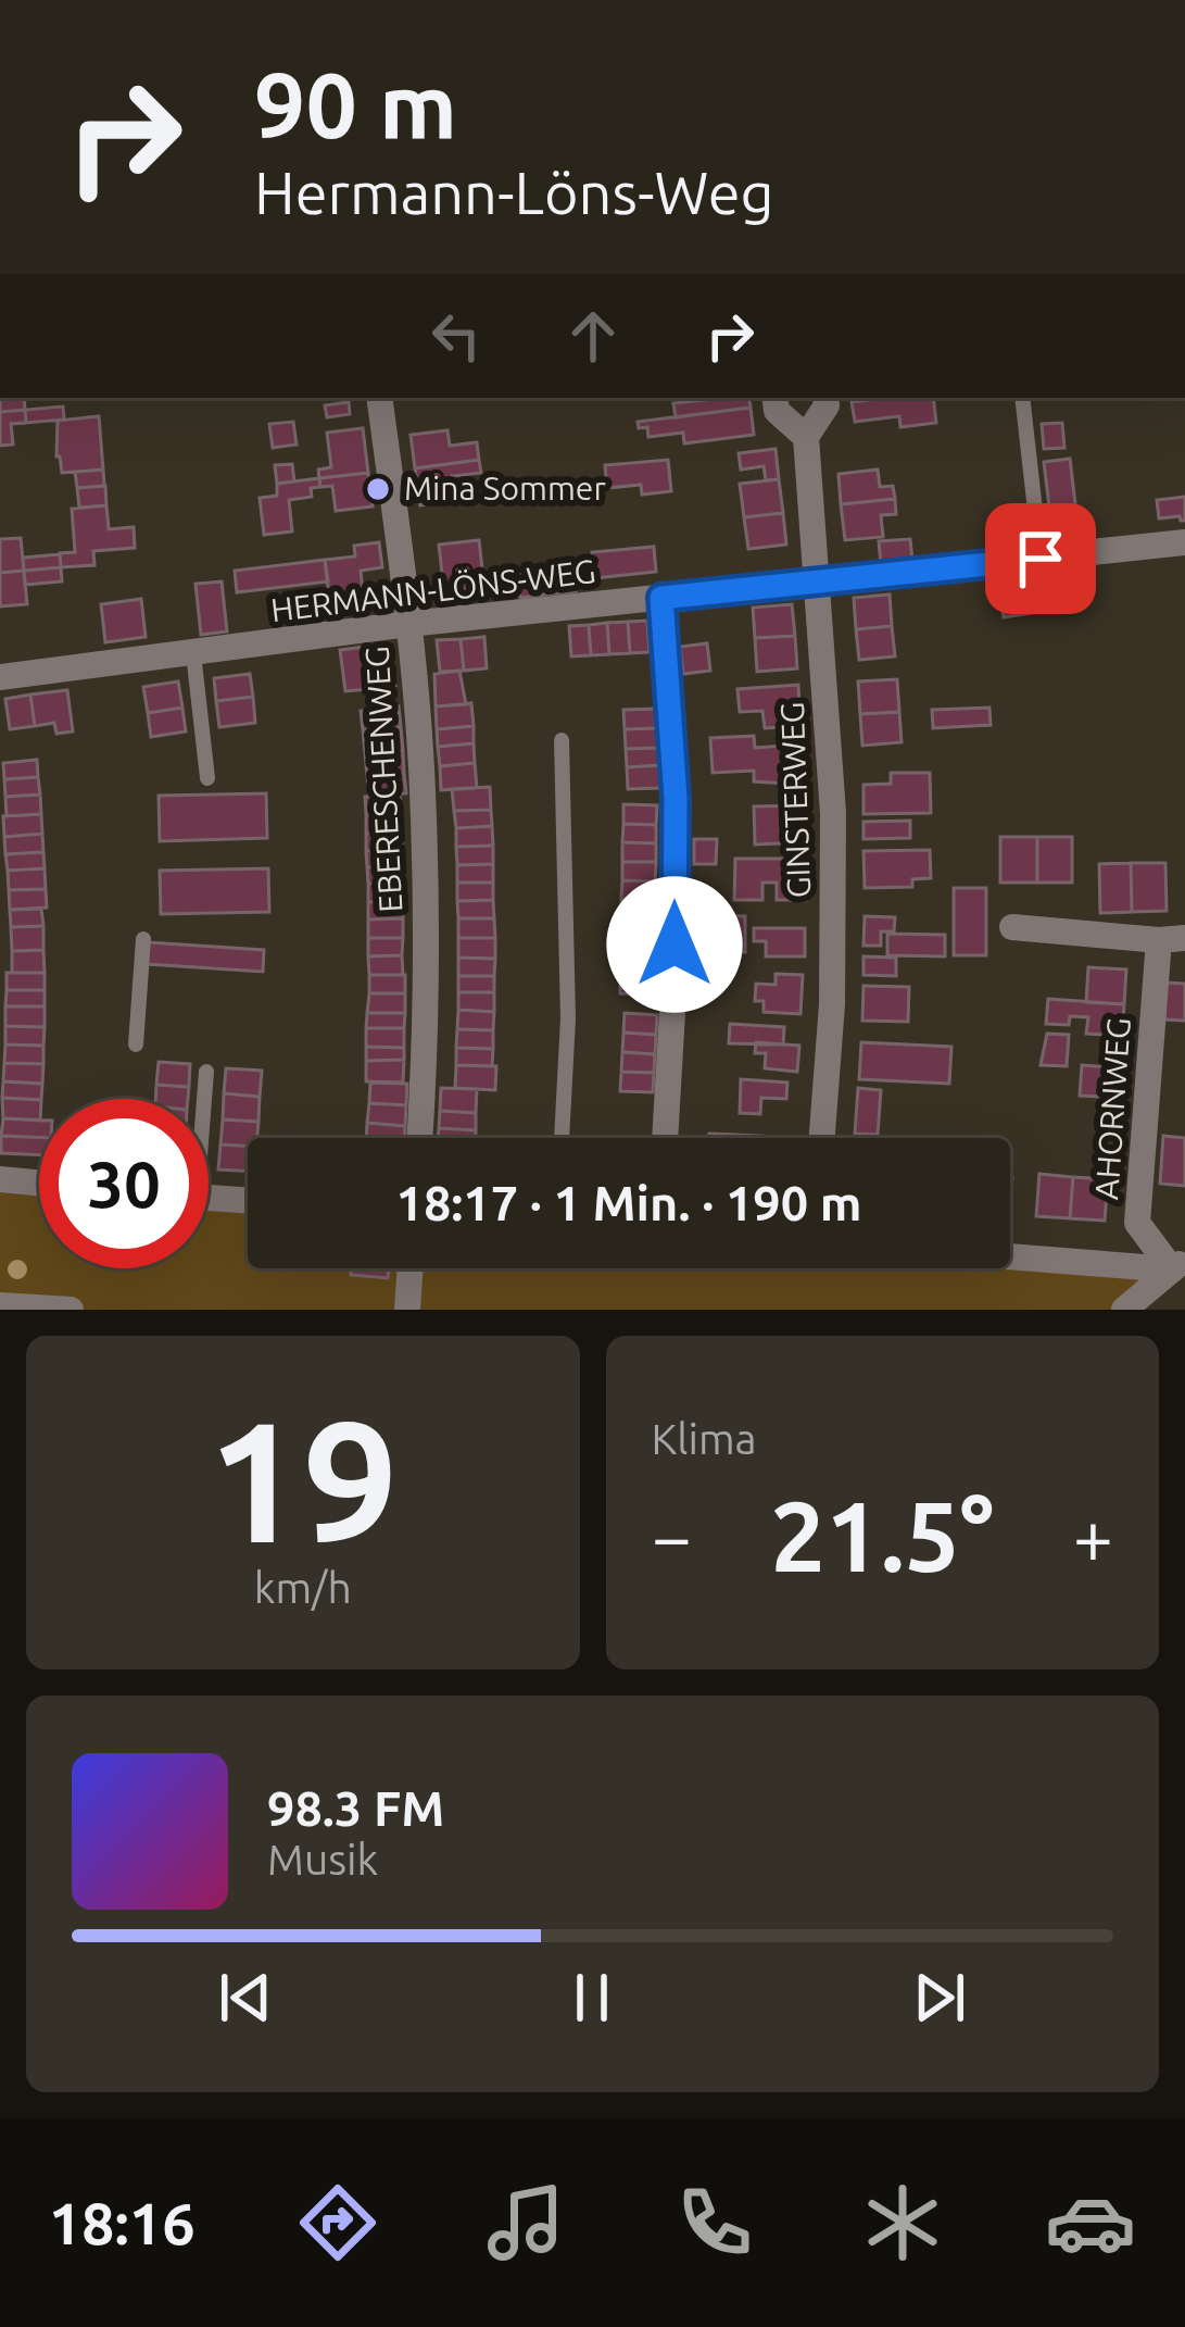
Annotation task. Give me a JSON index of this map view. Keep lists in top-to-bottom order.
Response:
{
  "streets": {
    "street": [
      "HERMANN-LÖNS-WEG",
      "EBERESCHENWEG",
      "GINSTERWEG",
      "AHORNWEG"
    ]
  },
  "crossings": [
    ["HERMANN-LÖNS-WEG", "EBERESCHENWEG"],
    ["HERMANN-LÖNS-WEG", "GINSTERWEG"]
  ],
  "places": ["Mina Sommer"],
  "page": {
    "turn": ["90 m", "Hermann-Löns-Weg"],
    "limit": "30",
    "trip": "18:17 · 1 Min. · 190 m",
    "tile": [
      ["19", "km/h"],
      "Klima"
    ],
    "heat": ["−", "21.5°", "+"],
    "song": ["98.3 FM", "Musik"],
    "tabs": "18:16"
  }
}
